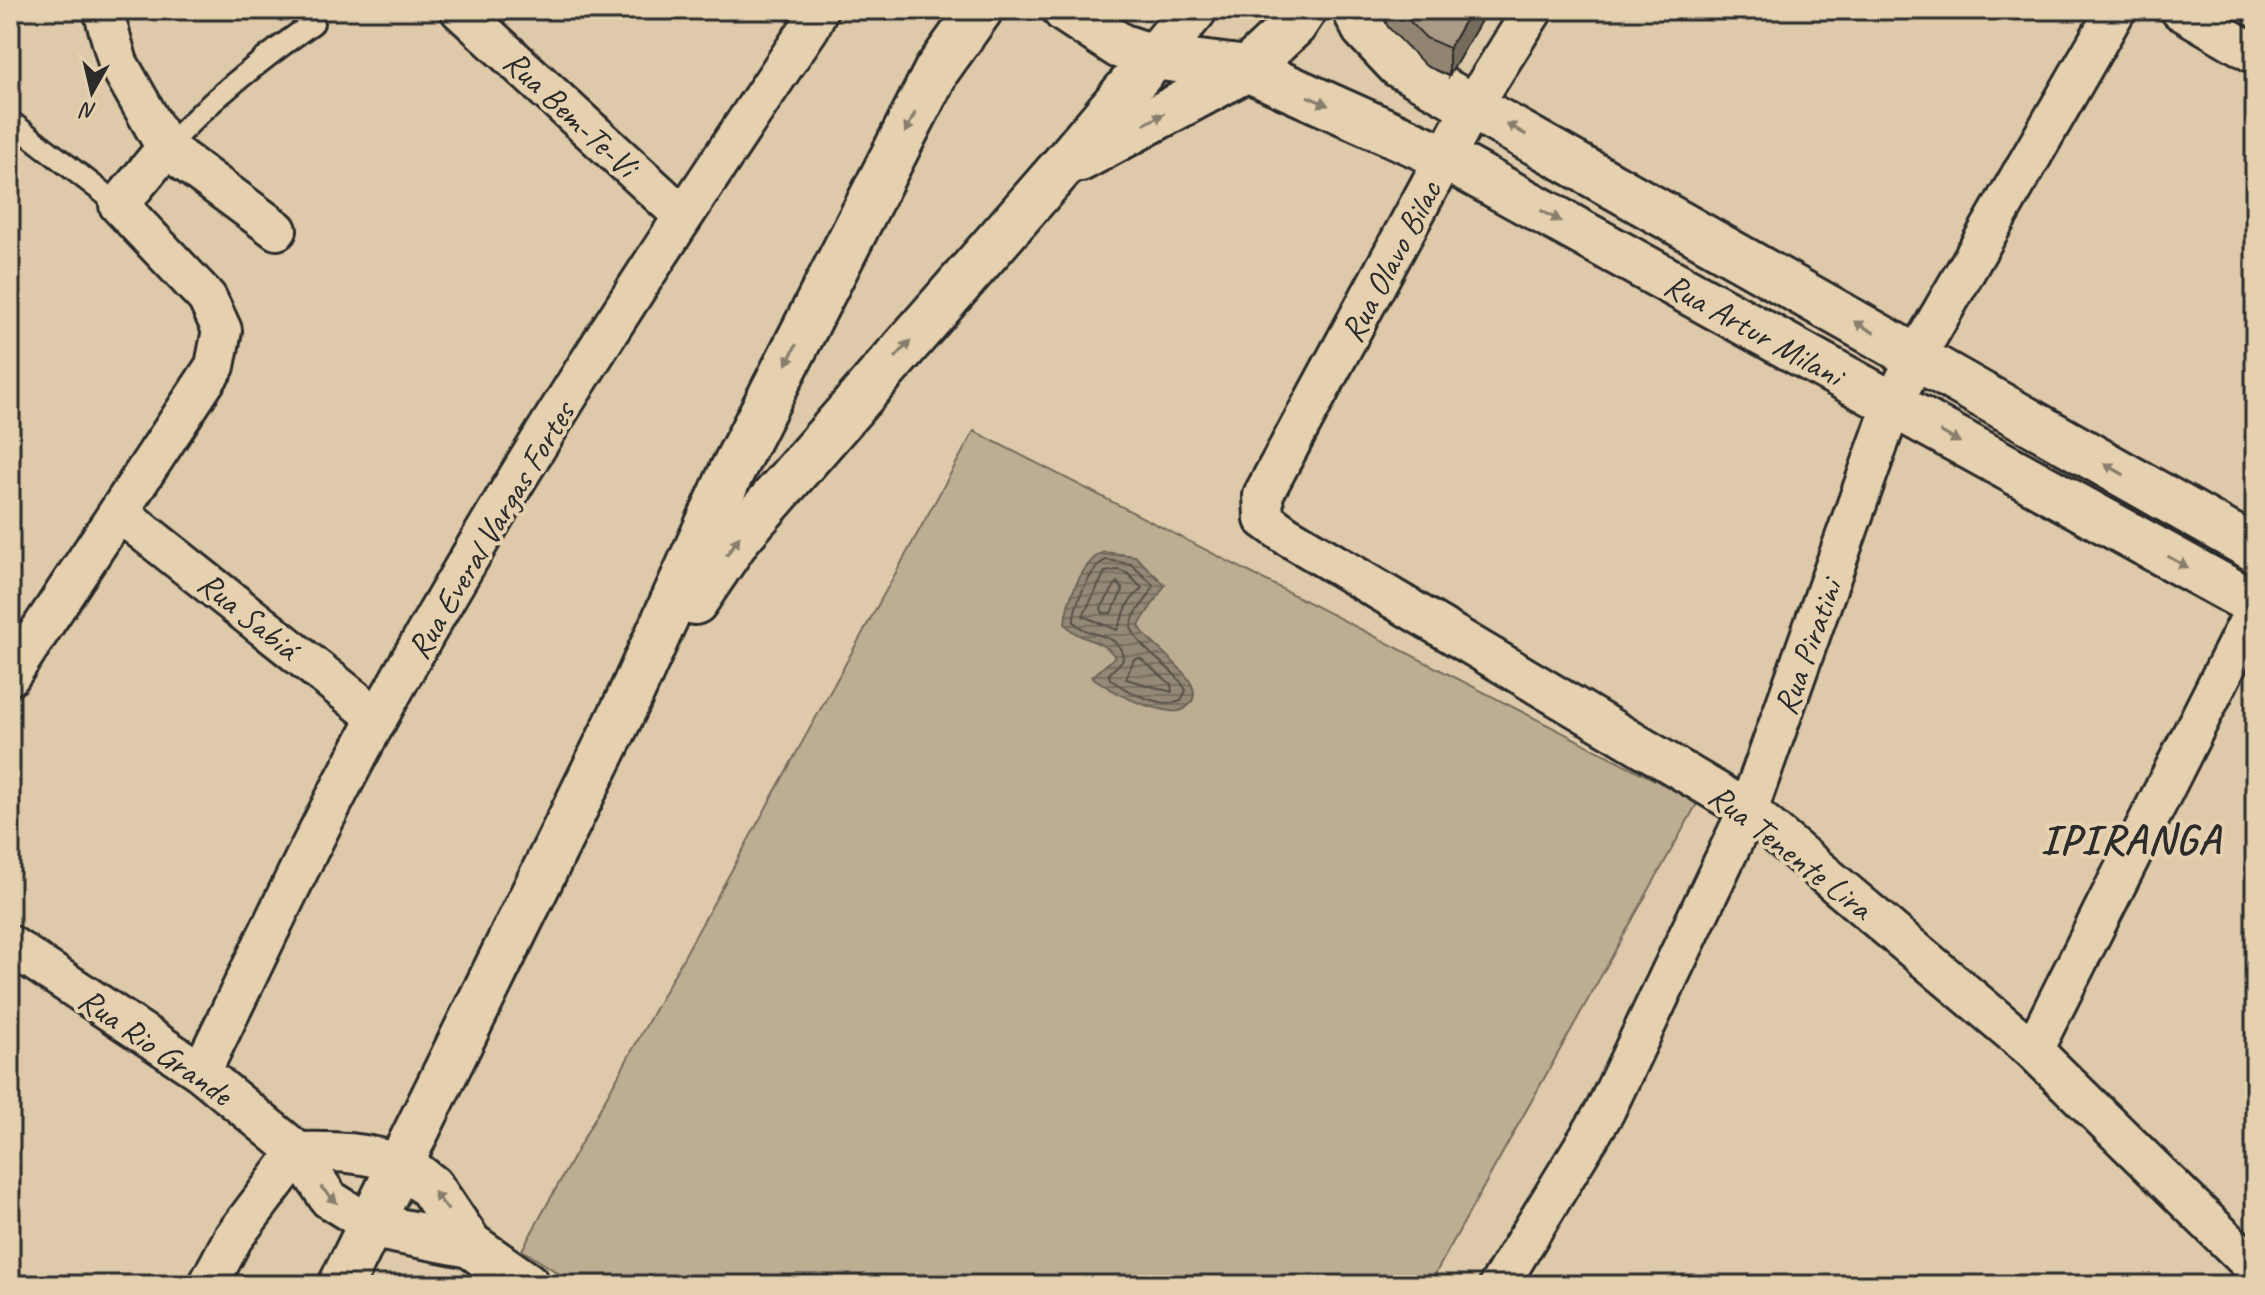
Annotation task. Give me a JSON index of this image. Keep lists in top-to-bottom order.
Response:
{
  "streets": {
    "main road": ["Rua Artur Milani"],
    "street": [
      "Rua Bem-Te-Vi",
      "Rua Olavo Bilac",
      "Rua Everal Vargas Fortes",
      "Rua Sabiá",
      "Rua Piratini",
      "Rua Tenente Lira",
      "Rua Rio Grande"
    ]
  },
  "crossings": [
    ["Rua Bem-Te-Vi", "Rua Everal Vargas Fortes"],
    ["Rua Olavo Bilac", "Rua Artur Milani"],
    ["Rua Olavo Bilac", "Rua Tenente Lira"],
    ["Rua Artur Milani", "Rua Piratini"],
    ["Rua Everal Vargas Fortes", "Rua Sabiá"],
    ["Rua Everal Vargas Fortes", "Rua Rio Grande"],
    ["Rua Piratini", "Rua Tenente Lira"]
  ],
  "districts": ["IPIRANGA"],
  "north": "bottom"
}
